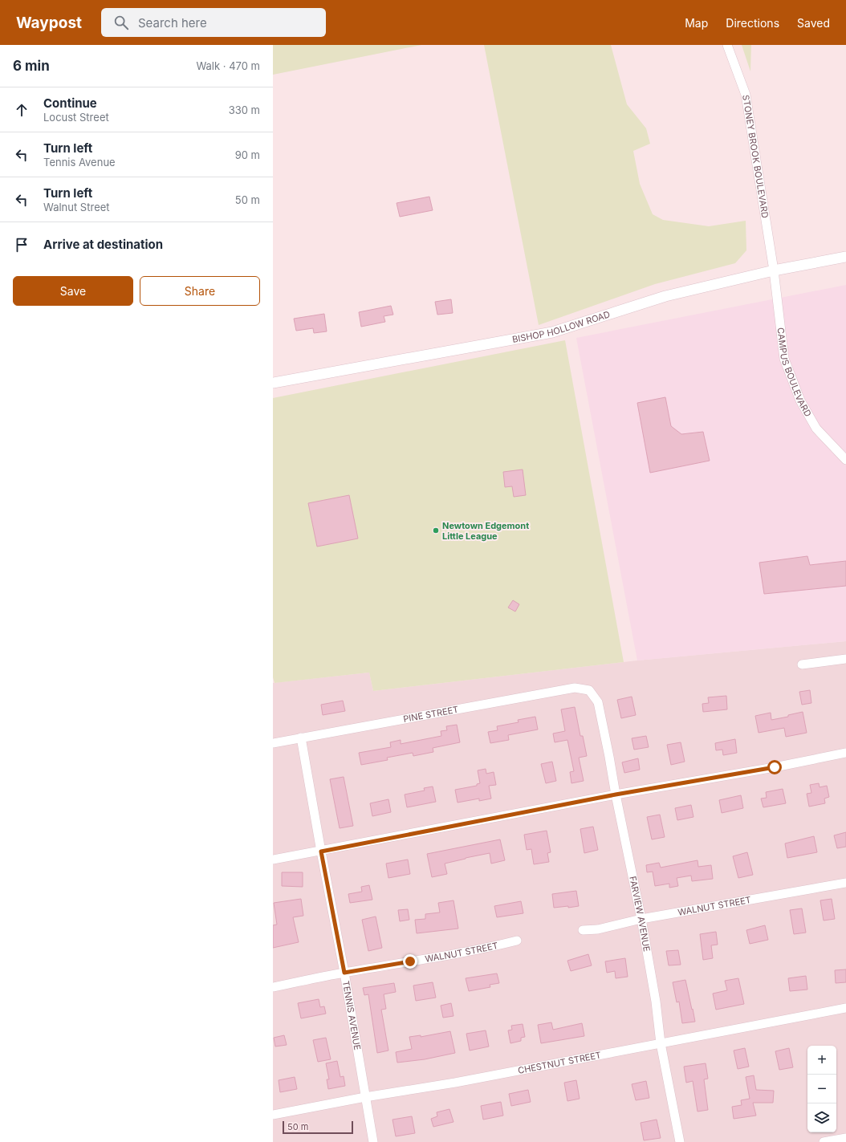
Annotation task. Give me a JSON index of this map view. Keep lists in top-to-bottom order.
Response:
{
  "streets": {
    "street": [
      "STONEY BROOK BOULEVARD",
      "BISHOP HOLLOW ROAD",
      "CAMPUS BOULEVARD",
      "PINE STREET",
      "WALNUT STREET",
      "FARVIEW AVENUE",
      "TENNIS AVENUE",
      "CHESTNUT STREET"
    ]
  },
  "crossings": [
    ["STONEY BROOK BOULEVARD", "BISHOP HOLLOW ROAD"],
    ["STONEY BROOK BOULEVARD", "CAMPUS BOULEVARD"],
    ["BISHOP HOLLOW ROAD", "CAMPUS BOULEVARD"],
    ["PINE STREET", "FARVIEW AVENUE"],
    ["PINE STREET", "TENNIS AVENUE"],
    ["WALNUT STREET", "FARVIEW AVENUE"],
    ["WALNUT STREET", "TENNIS AVENUE"],
    ["FARVIEW AVENUE", "CHESTNUT STREET"],
    ["TENNIS AVENUE", "CHESTNUT STREET"]
  ],
  "places": ["Newtown Edgemont Little League"],
  "scale_bar": "50 m",
  "page": {
    "header": "Waypost",
    "search": "Search here",
    "nav": ["Map", "Directions", "Saved"],
    "heading": ["6 min", "Walk · 470 m"],
    "list": [
      ["Continue", "Locust Street", "330 m"],
      ["Turn left", "Tennis Avenue", "90 m"],
      ["Turn left", "Walnut Street", "50 m"],
      "Arrive at destination"
    ],
    "buttons": ["Save", "Share"],
    "map_buttons": ["+", "−"],
    "scale": "50 m"
  }
}
